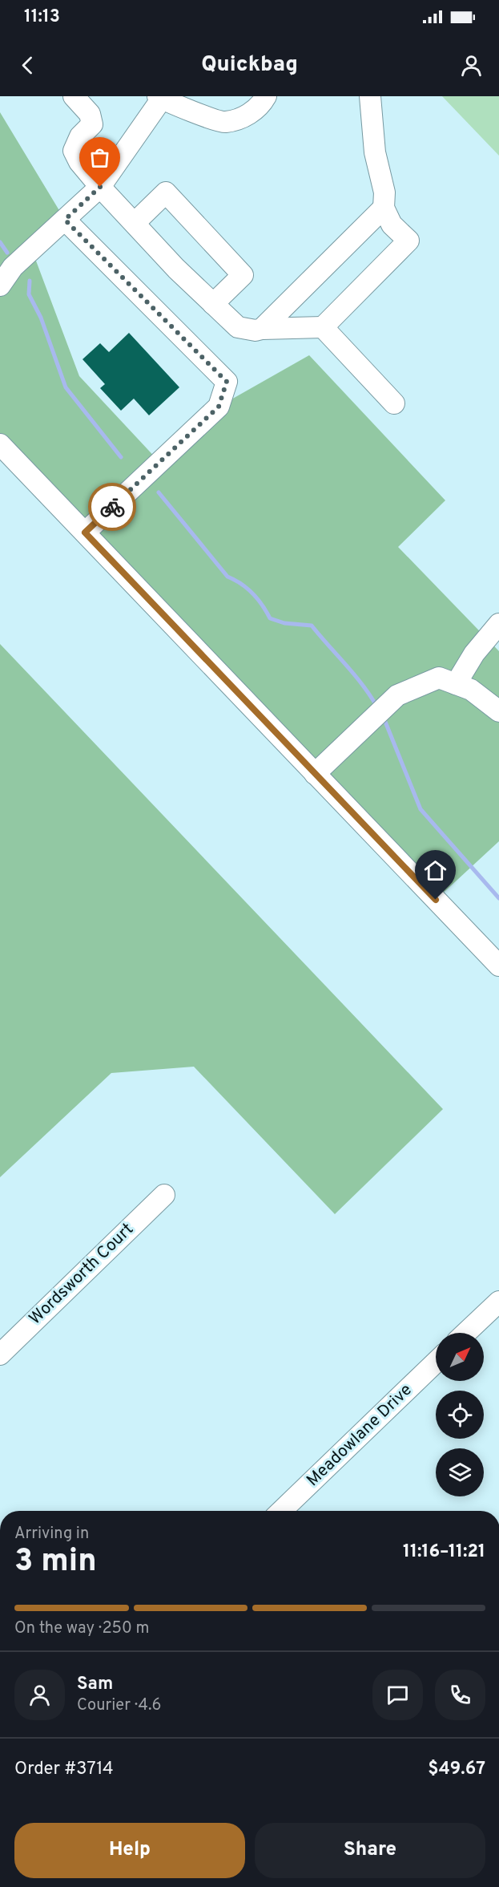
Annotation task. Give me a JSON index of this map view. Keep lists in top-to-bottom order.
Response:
{
  "streets": {
    "street": ["Wordsworth Court", "Meadowlane Drive"]
  },
  "north": "top right",
  "page": {
    "status": "11:13",
    "header": "Quickbag",
    "heading": ["3 min", "Arriving in", "11:16–11:21"],
    "panel": [
      "Sam",
      "Courier · 4.6",
      "Order #3714",
      "$49.67"
    ],
    "bar": "On the way · 250 m",
    "buttons": ["Help", "Share"]
  }
}
